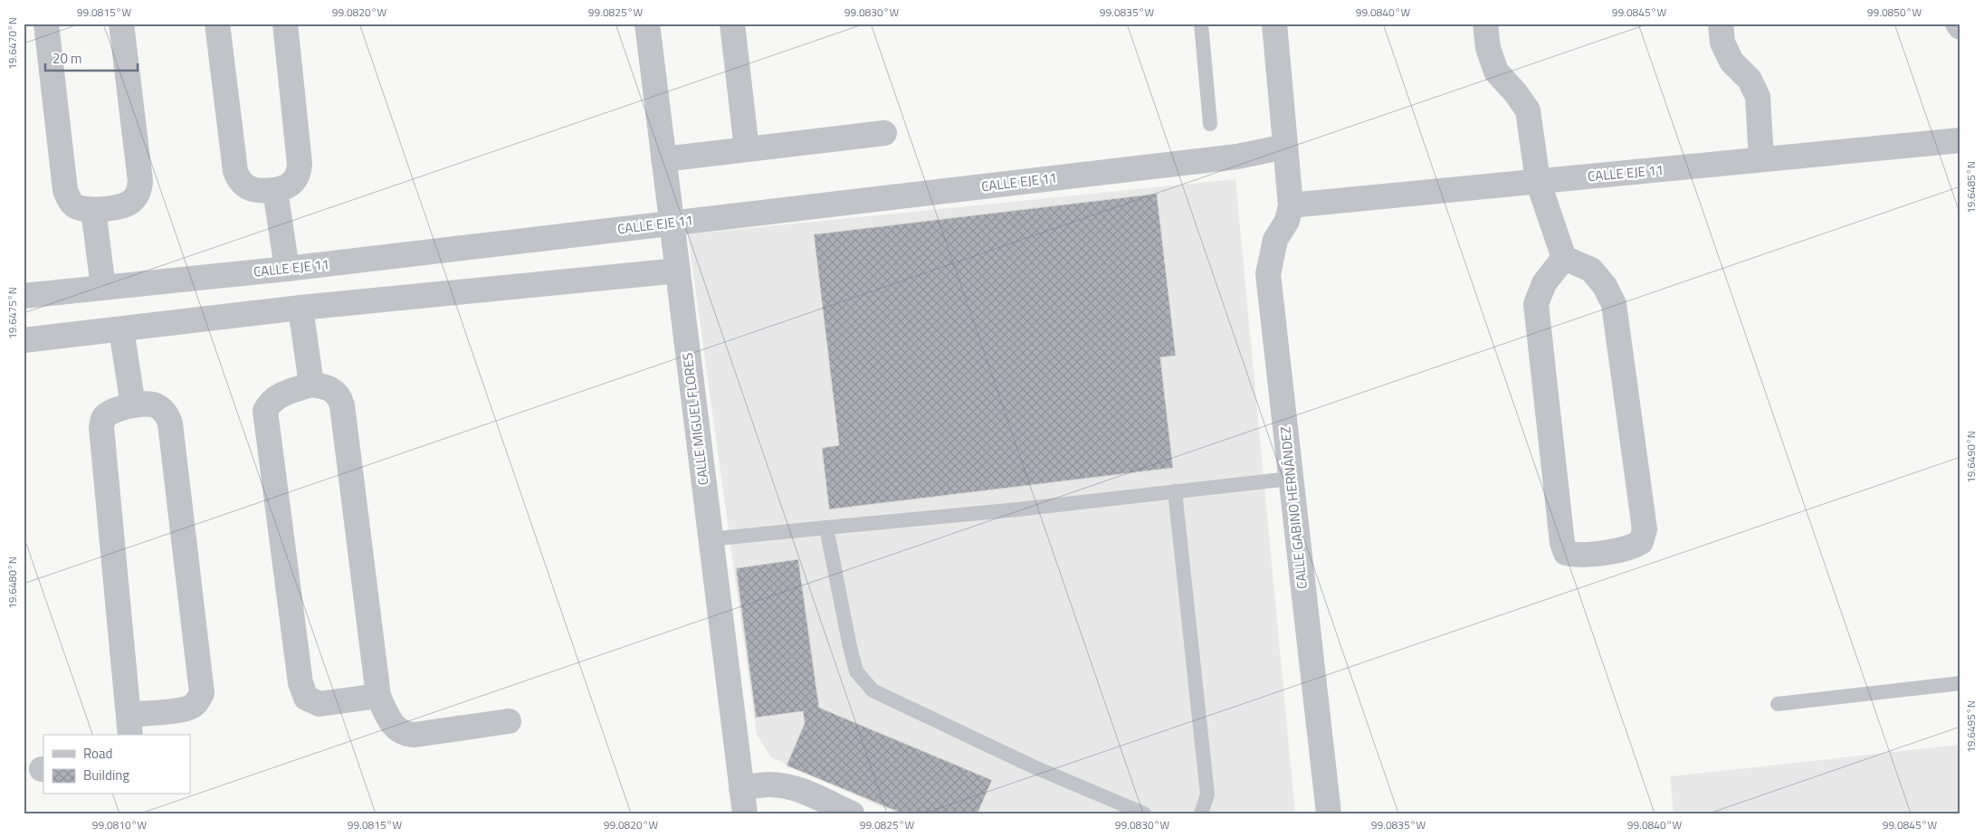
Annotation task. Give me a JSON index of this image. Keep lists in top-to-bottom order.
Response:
{
  "streets": {
    "street": ["CALLE EJE 11", "CALLE MIGUEL FLORES", "CALLE GABINO HERNÁNDEZ"]
  },
  "crossings": [
    ["CALLE EJE 11", "CALLE MIGUEL FLORES"],
    ["CALLE EJE 11", "CALLE GABINO HERNÁNDEZ"]
  ],
  "legend": ["Road", "Building"],
  "scale_bar": "20 m",
  "coordinates": [
    "99.0815°W",
    "99.0820°W",
    "99.0825°W",
    "99.0830°W",
    "99.0835°W",
    "99.0840°W",
    "99.0845°W",
    "99.0850°W",
    "19.6470°N",
    "19.6485°N",
    "19.6475°N",
    "19.6490°N",
    "19.6480°N",
    "19.6495°N",
    "99.0810°W"
  ]
}
